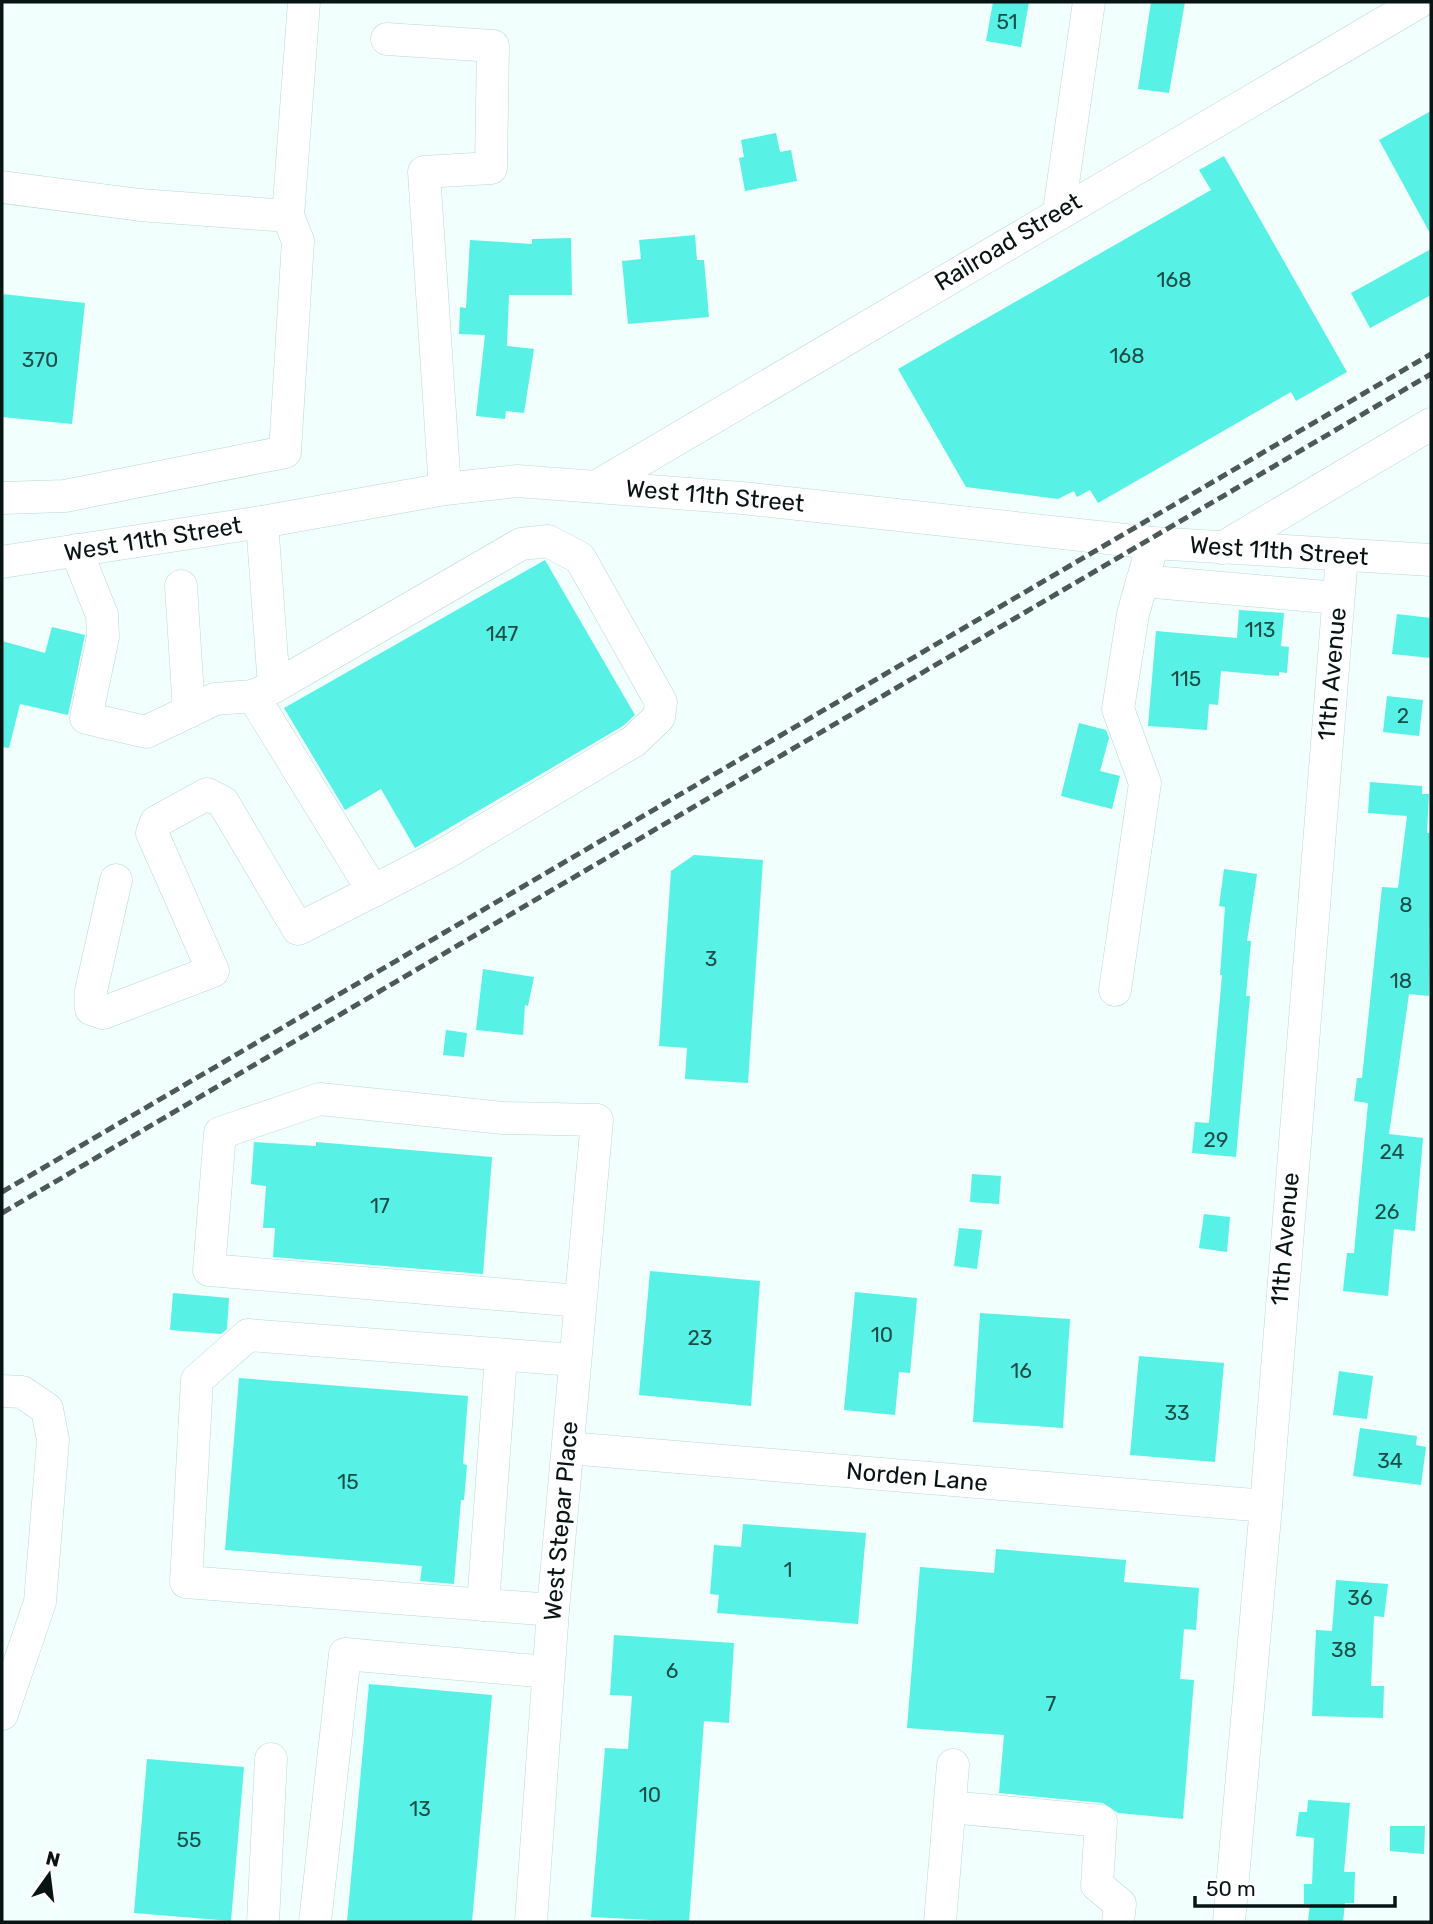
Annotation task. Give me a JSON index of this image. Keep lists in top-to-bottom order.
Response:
{
  "streets": {
    "street": [
      "Railroad Street",
      "West 11th Street",
      "11th Avenue",
      "Norden Lane",
      "West Stepar Place"
    ]
  },
  "crossings": [
    ["Railroad Street", "West 11th Street"],
    ["West 11th Street", "11th Avenue"],
    ["11th Avenue", "Norden Lane"],
    ["Norden Lane", "West Stepar Place"]
  ],
  "house_numbers": [
    "51",
    "168",
    "168",
    "370",
    "113",
    "147",
    "115",
    "2",
    "8",
    "3",
    "18",
    "29",
    "24",
    "17",
    "26",
    "10",
    "23",
    "16",
    "33",
    "34",
    "15",
    "1",
    "36",
    "38",
    "6",
    "7",
    "10",
    "13",
    "55"
  ],
  "scale_bar": "50 m",
  "north": "top"
}
